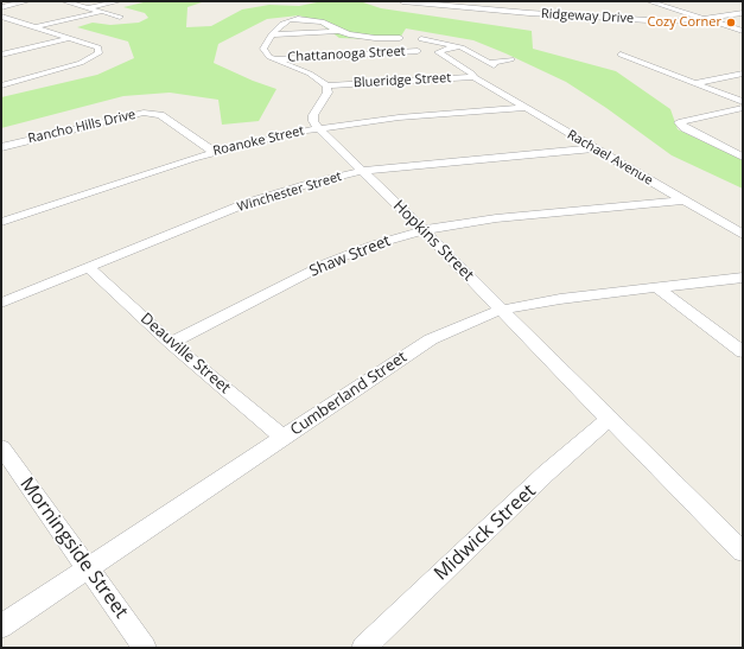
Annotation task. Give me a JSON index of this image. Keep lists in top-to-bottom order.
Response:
{
  "streets": {
    "street": [
      "Ridgeway Drive",
      "Chattanooga Street",
      "Blueridge Street",
      "Rancho Hills Drive",
      "Roanoke Street",
      "Rachael Avenue",
      "Winchester Street",
      "Hopkins Street",
      "Shaw Street",
      "Deauville Street",
      "Cumberland Street",
      "Midwick Street",
      "Morningside Street"
    ]
  },
  "crossings": [
    ["Blueridge Street", "Rachael Avenue"],
    ["Rancho Hills Drive", "Roanoke Street"],
    ["Roanoke Street", "Rachael Avenue"],
    ["Roanoke Street", "Hopkins Street"],
    ["Rachael Avenue", "Winchester Street"],
    ["Rachael Avenue", "Shaw Street"],
    ["Winchester Street", "Hopkins Street"],
    ["Winchester Street", "Deauville Street"],
    ["Hopkins Street", "Shaw Street"],
    ["Hopkins Street", "Cumberland Street"],
    ["Hopkins Street", "Midwick Street"],
    ["Shaw Street", "Deauville Street"],
    ["Deauville Street", "Cumberland Street"],
    ["Cumberland Street", "Morningside Street"]
  ],
  "places": ["Cozy Corner"]
}
